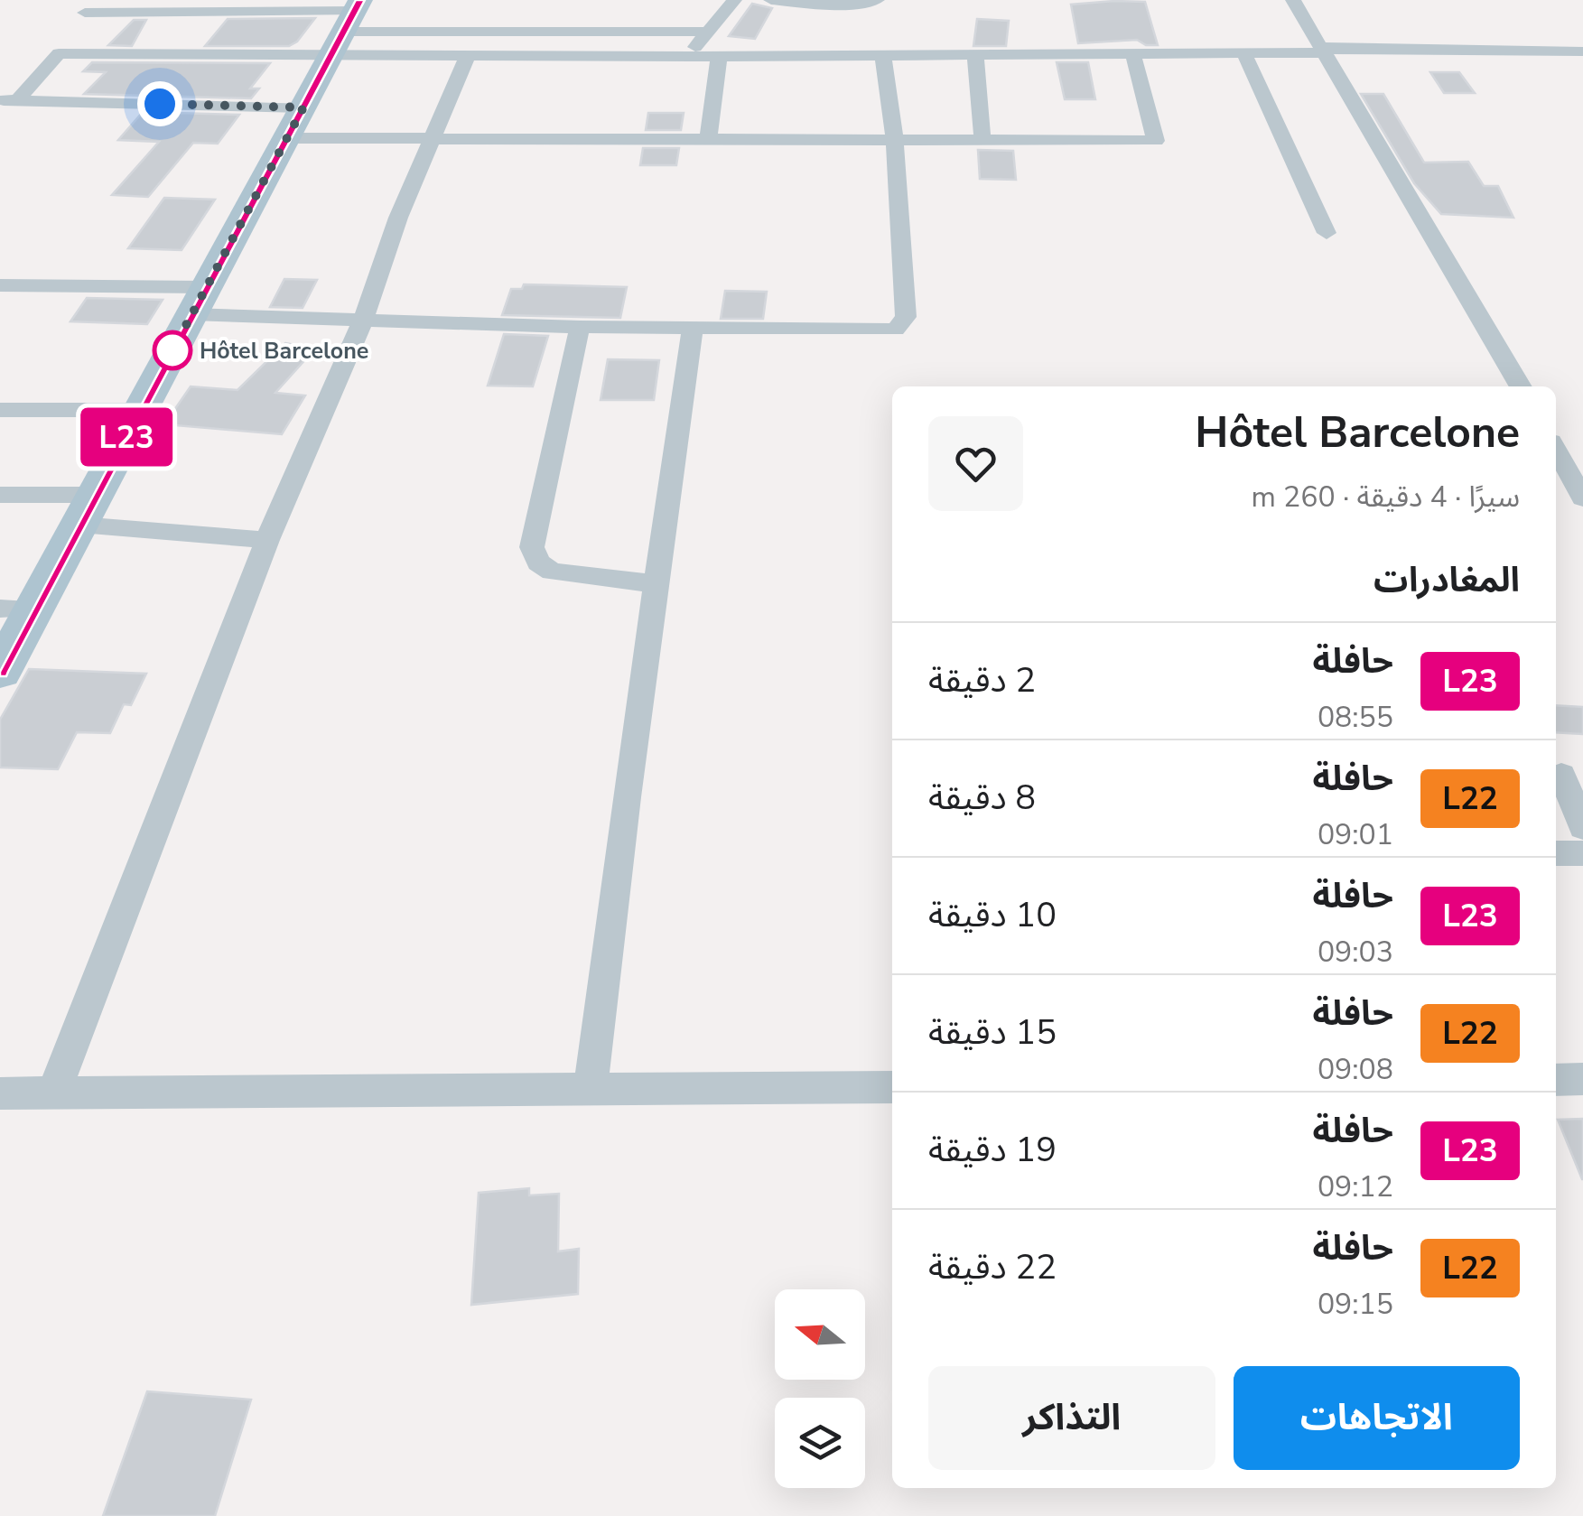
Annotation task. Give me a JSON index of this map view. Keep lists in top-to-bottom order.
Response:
{
  "places": ["Hôtel Barcelone"],
  "lines": ["bus line L23"],
  "north": "left",
  "page": {
    "on_map": "L23",
    "heading": [
      ["Hôtel Barcelone", "سيرًا · 4 دقيقة · 260 m"],
      "المغادرات"
    ],
    "list": [
      {
        "mark": "L23",
        "name": "حافلة",
        "note": "08:55",
        "value": "2 دقيقة"
      },
      {
        "mark": "L22",
        "name": "حافلة",
        "note": "09:01",
        "value": "8 دقيقة"
      },
      {
        "mark": "L23",
        "name": "حافلة",
        "note": "09:03",
        "value": "10 دقيقة"
      },
      {
        "mark": "L22",
        "name": "حافلة",
        "note": "09:08",
        "value": "15 دقيقة"
      },
      {
        "mark": "L23",
        "name": "حافلة",
        "note": "09:12",
        "value": "19 دقيقة"
      },
      {
        "mark": "L22",
        "name": "حافلة",
        "note": "09:15",
        "value": "22 دقيقة"
      }
    ],
    "buttons": ["الاتجاهات", "التذاكر"]
  }
}
